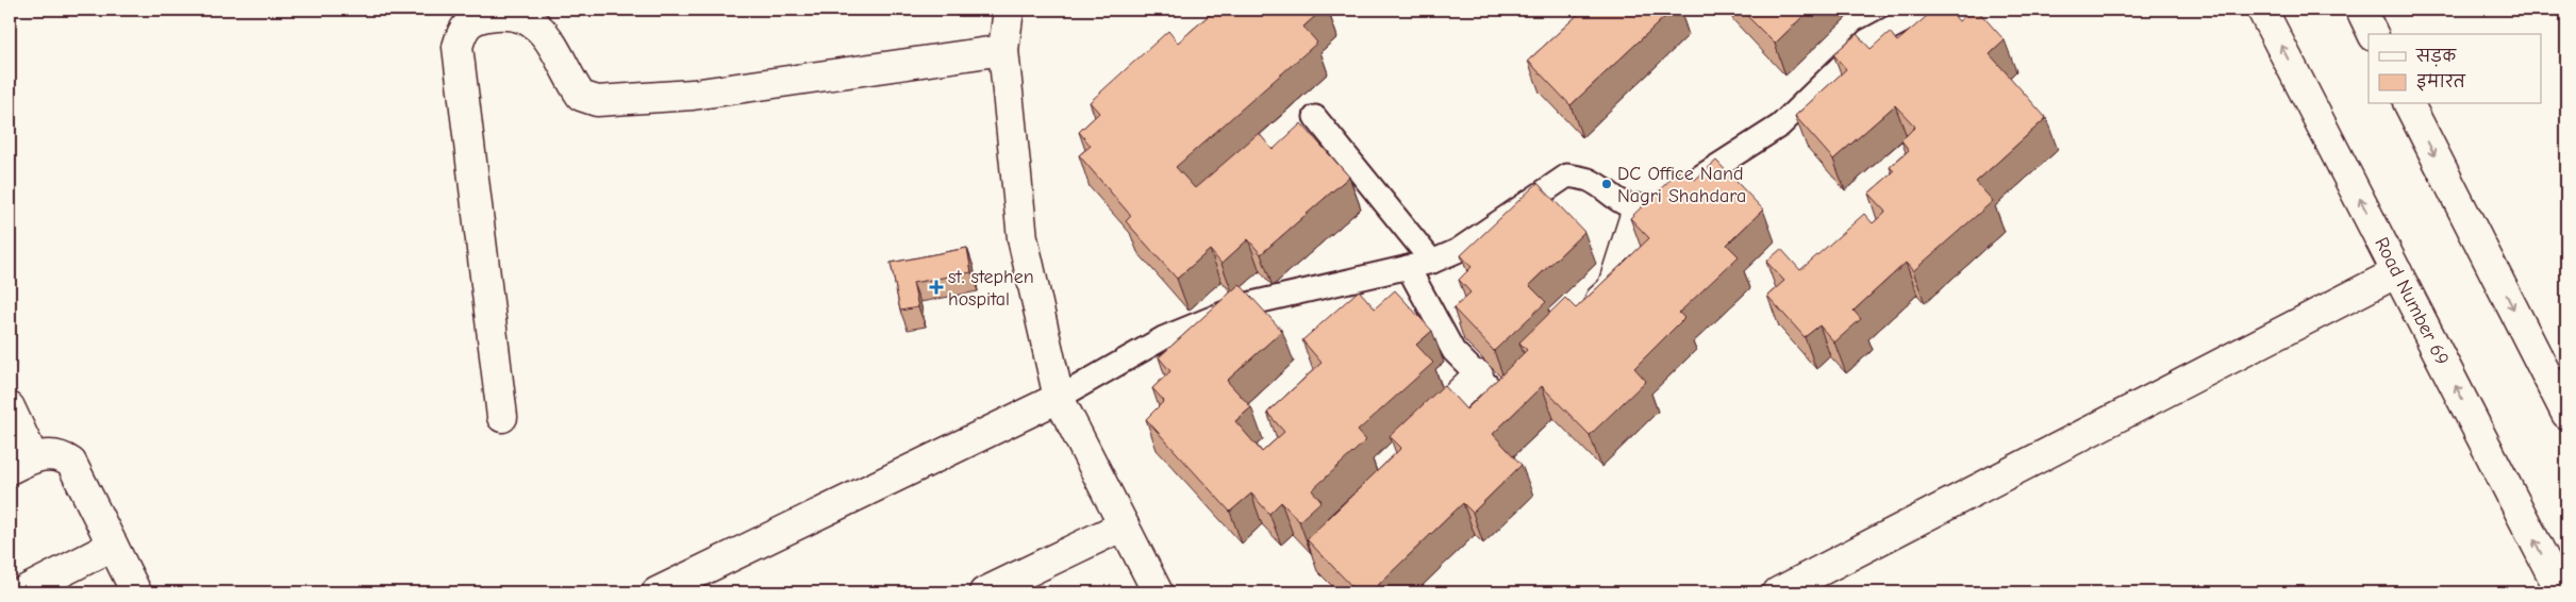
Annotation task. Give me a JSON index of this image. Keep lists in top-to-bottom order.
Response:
{
  "streets": {
    "street": ["Road Number 69"]
  },
  "places": {
    "other": ["DC Office Nand Nagri Shahdara"],
    "health": ["st. stephen hospital"]
  },
  "legend": ["सड़क", "इमारत"]
}
